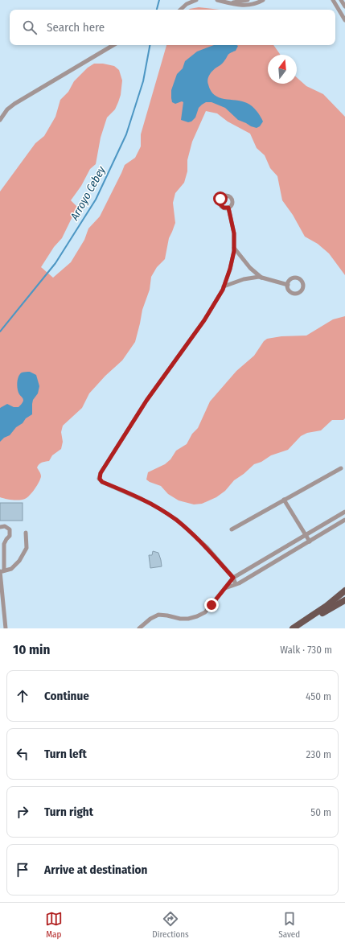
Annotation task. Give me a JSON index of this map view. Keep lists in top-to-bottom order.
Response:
{
  "water": ["Arroyo Cebey"],
  "north": "top",
  "page": {
    "search": "Search here",
    "heading": ["10 min", "Walk · 730 m"],
    "list": [
      ["Continue", "450 m"],
      ["Turn left", "230 m"],
      ["Turn right", "50 m"],
      "Arrive at destination"
    ],
    "nav": ["Map", "Directions", "Saved"]
  }
}
